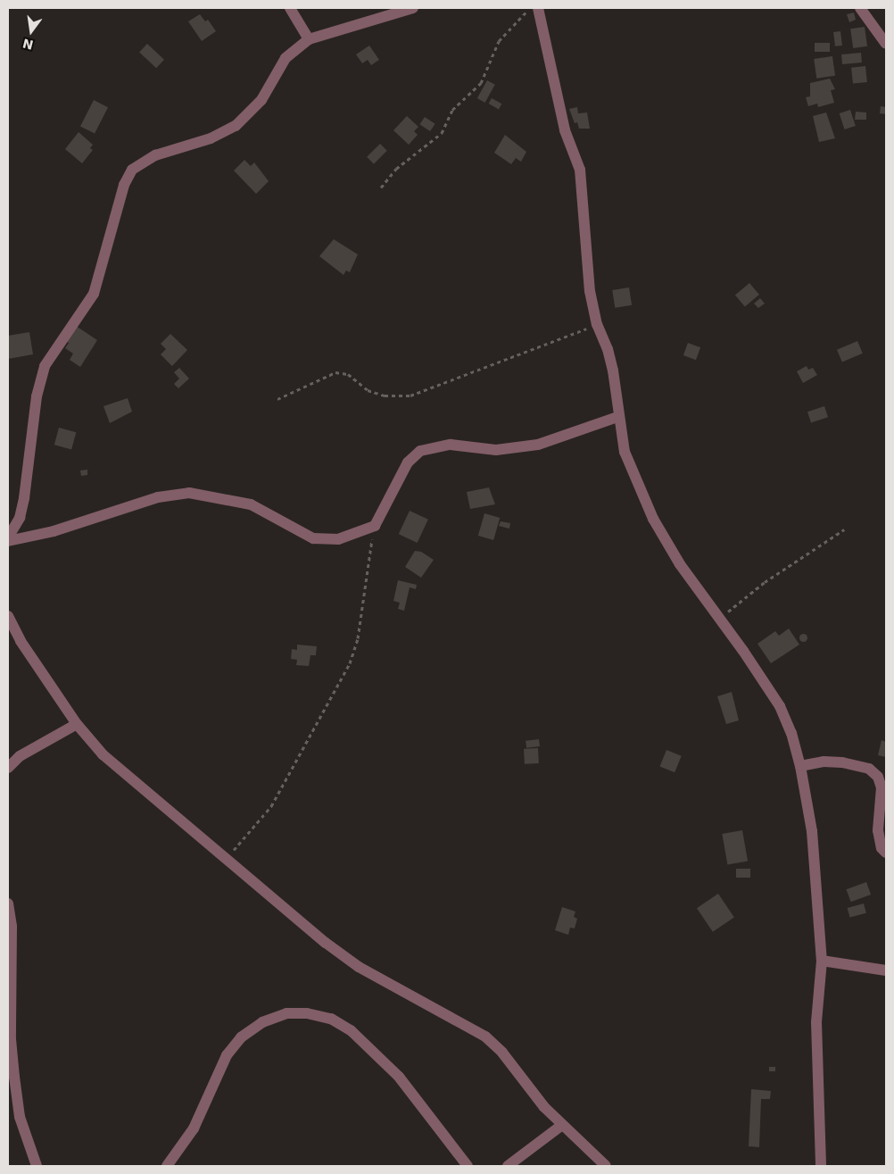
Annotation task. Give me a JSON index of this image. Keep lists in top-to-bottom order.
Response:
{
  "north": "bottom"
}
